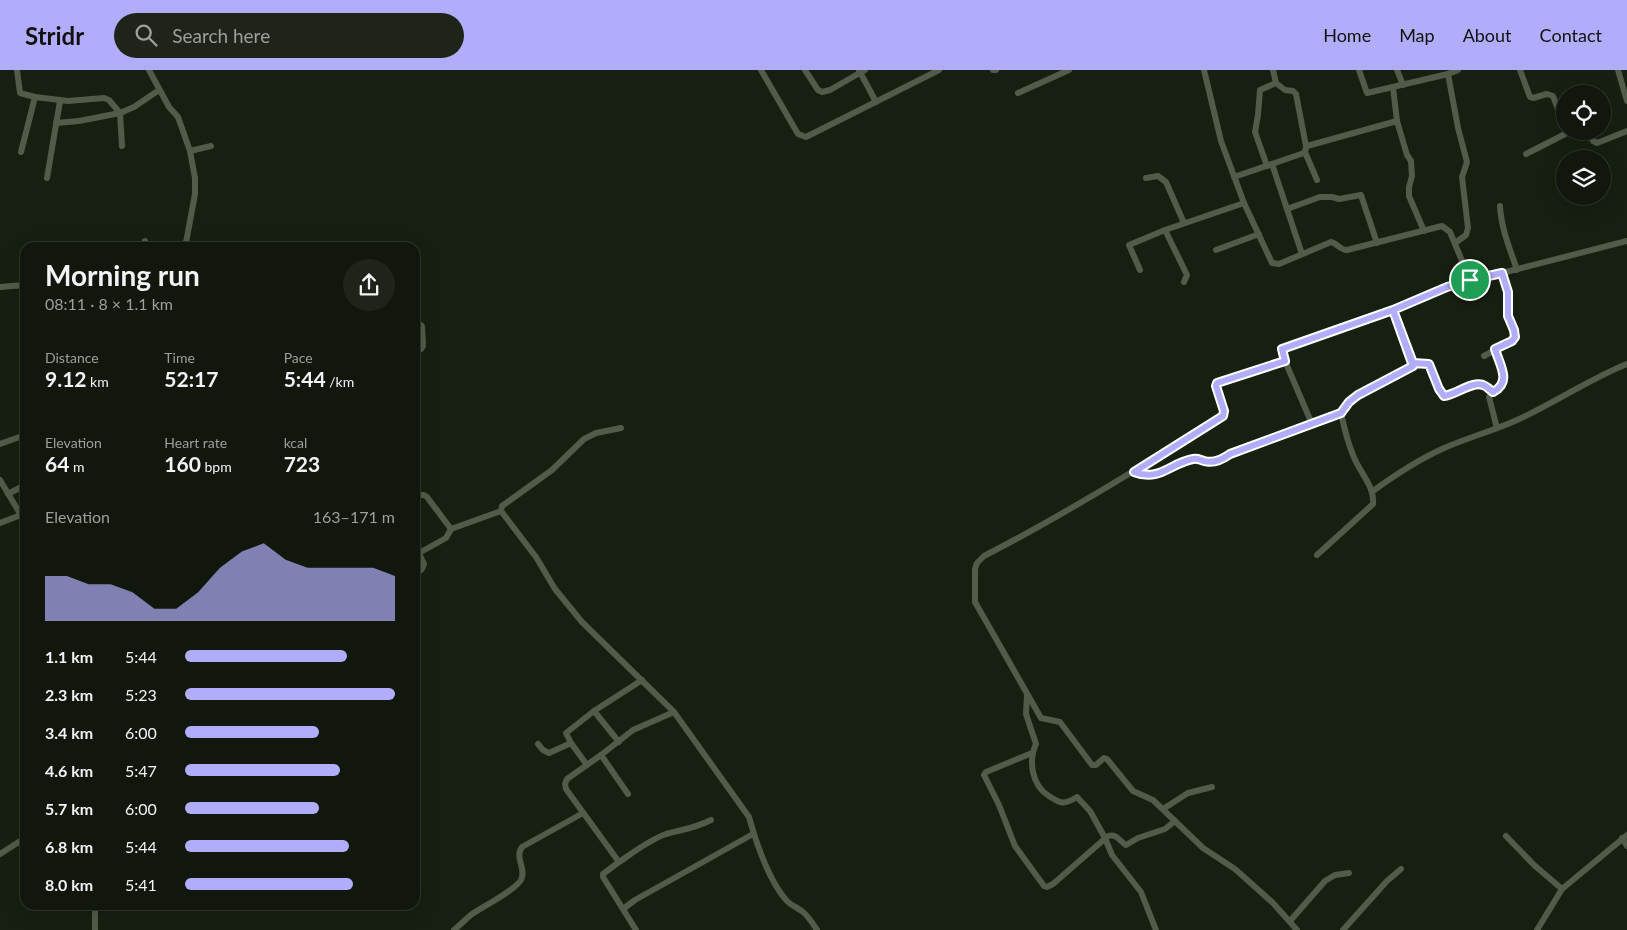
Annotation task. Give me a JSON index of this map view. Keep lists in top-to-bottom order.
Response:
{
  "page": {
    "header": "Stridr",
    "search": "Search here",
    "nav": [
      "Home",
      "Map",
      "About",
      "Contact"
    ],
    "heading": ["Morning run", "08:11 · 8 × 1.1 km"],
    "stats": [
      ["Distance", "9.12 km"],
      ["Time", "52:17"],
      ["Pace", "5:44 /km"],
      ["Elevation", "64 m"],
      ["Heart rate", "160 bpm"],
      ["kcal", "723"]
    ],
    "chart": ["Elevation", "163–171 m"],
    "list": [
      {
        "name": "1.1 km",
        "note": "5:44"
      },
      {
        "name": "2.3 km",
        "note": "5:23"
      },
      {
        "name": "3.4 km",
        "note": "6:00"
      },
      {
        "name": "4.6 km",
        "note": "5:47"
      },
      {
        "name": "5.7 km",
        "note": "6:00"
      },
      {
        "name": "6.8 km",
        "note": "5:44"
      },
      {
        "name": "8.0 km",
        "note": "5:41"
      }
    ]
  }
}
